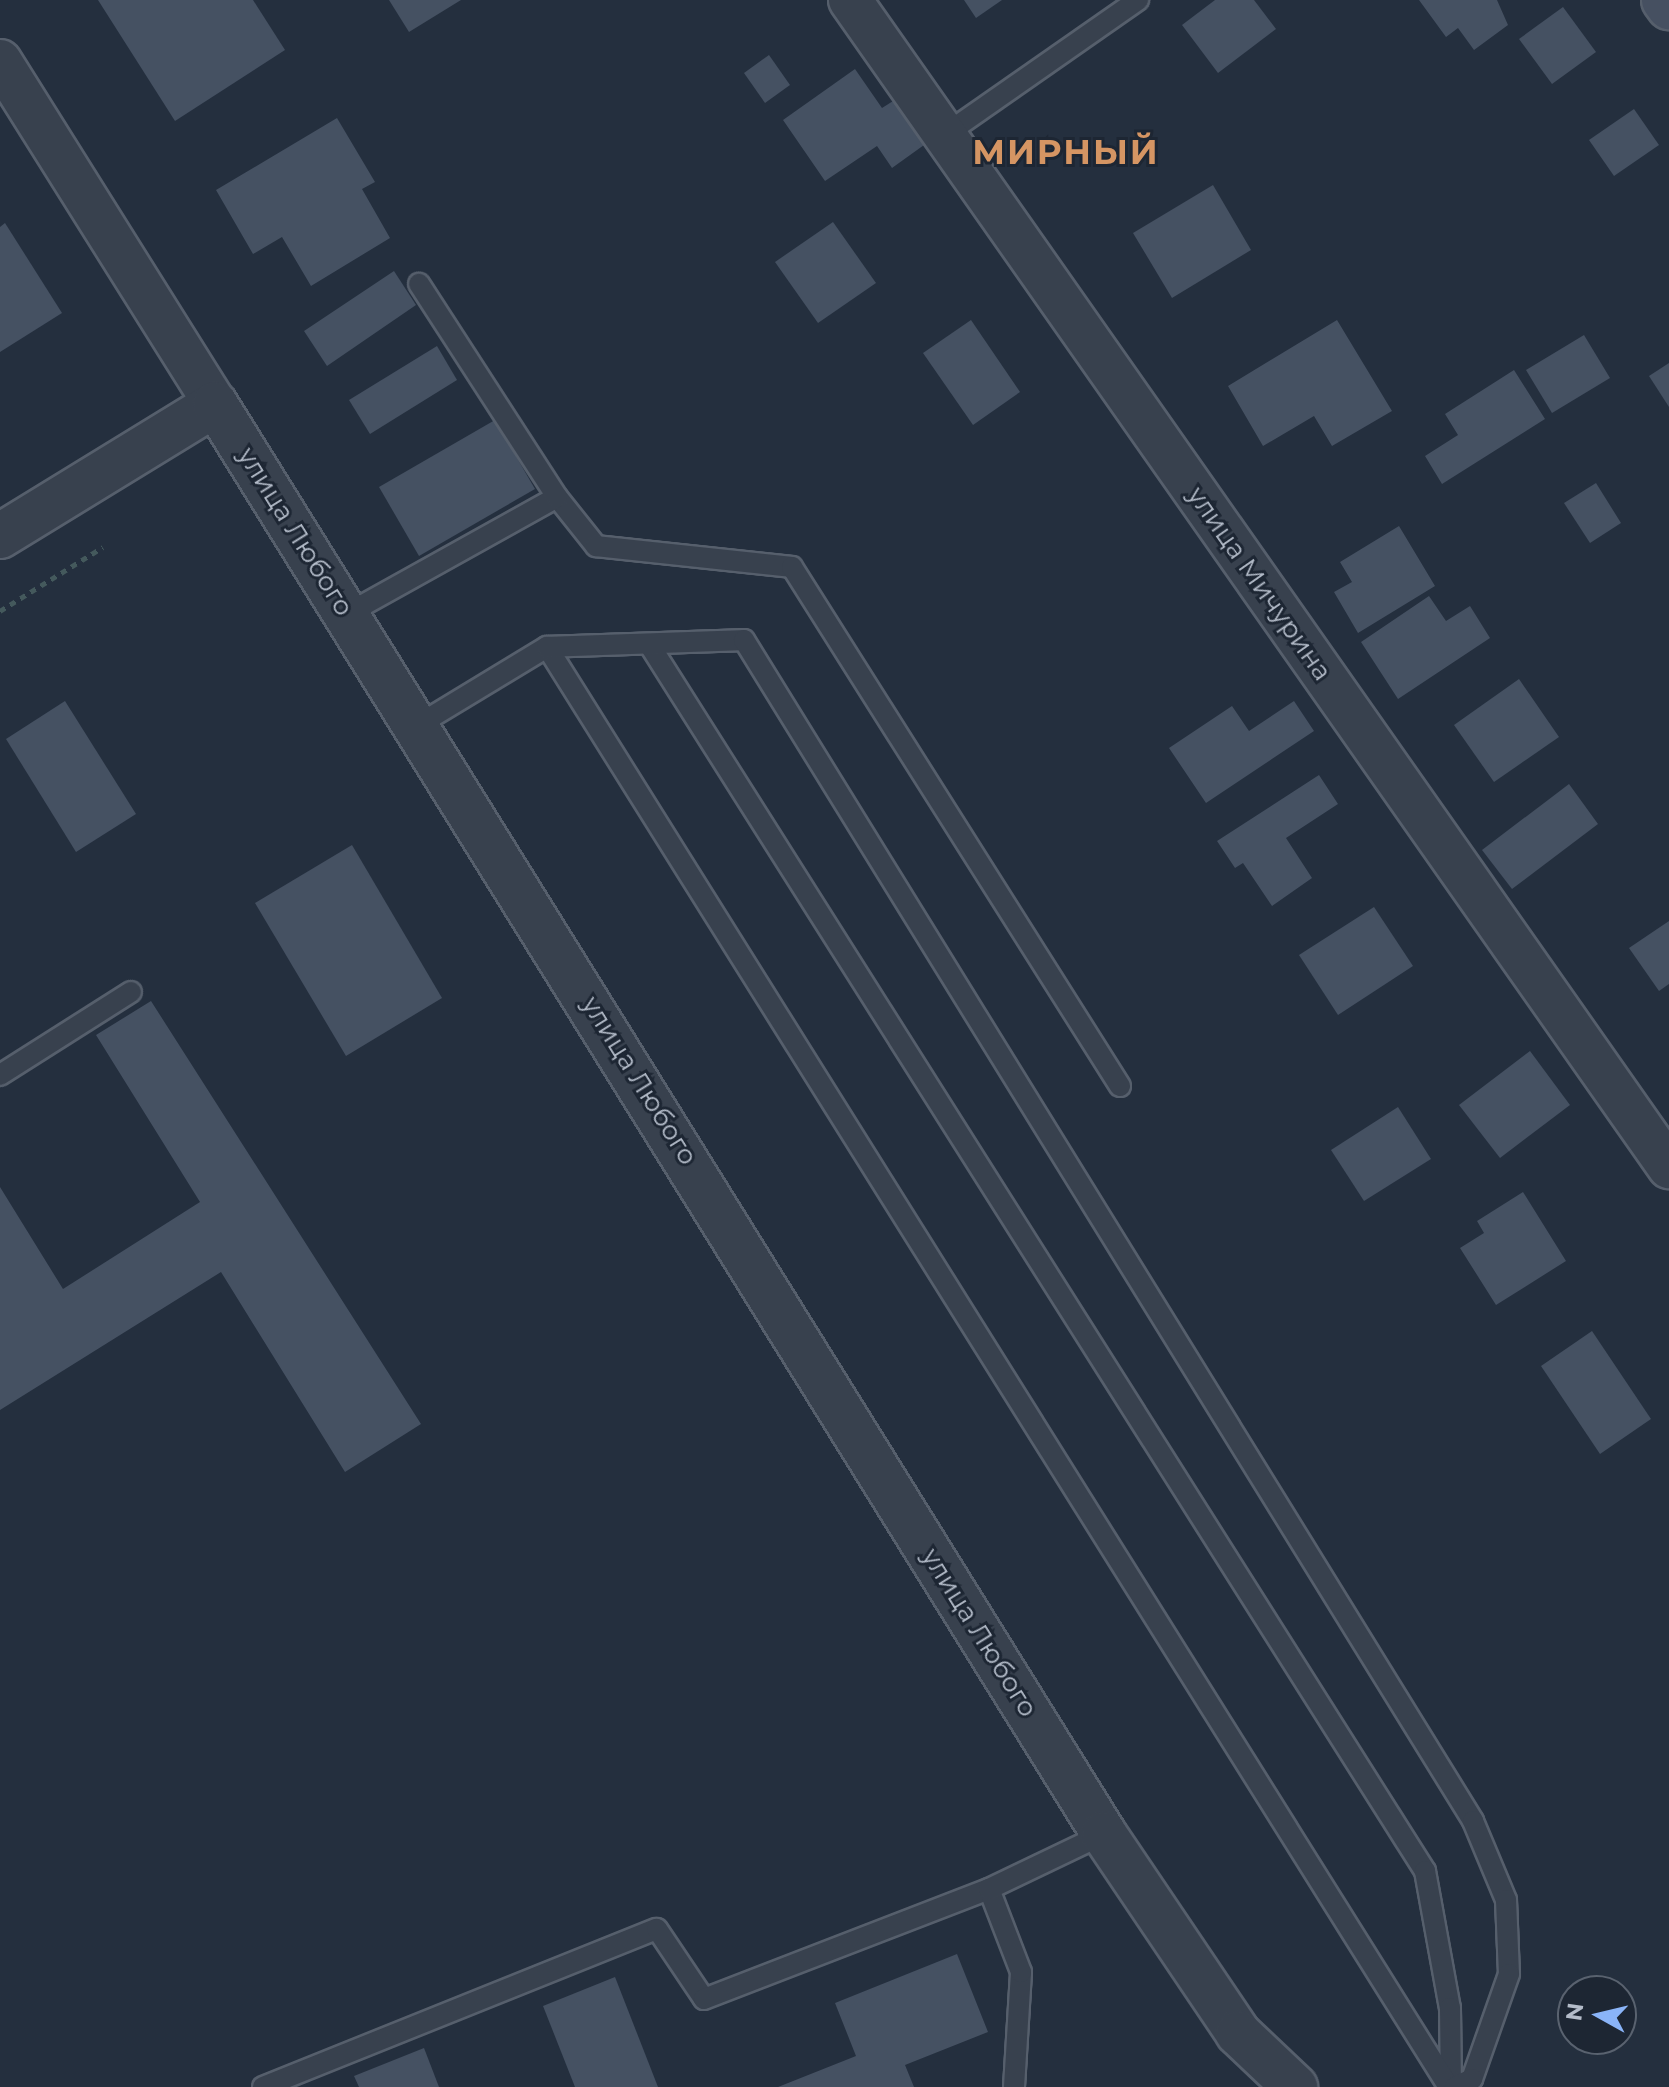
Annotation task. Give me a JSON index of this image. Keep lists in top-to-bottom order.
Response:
{
  "streets": {
    "street": ["улица Любого", "улица Мичурина"]
  },
  "districts": ["МИРНЫЙ"],
  "north": "left"
}
